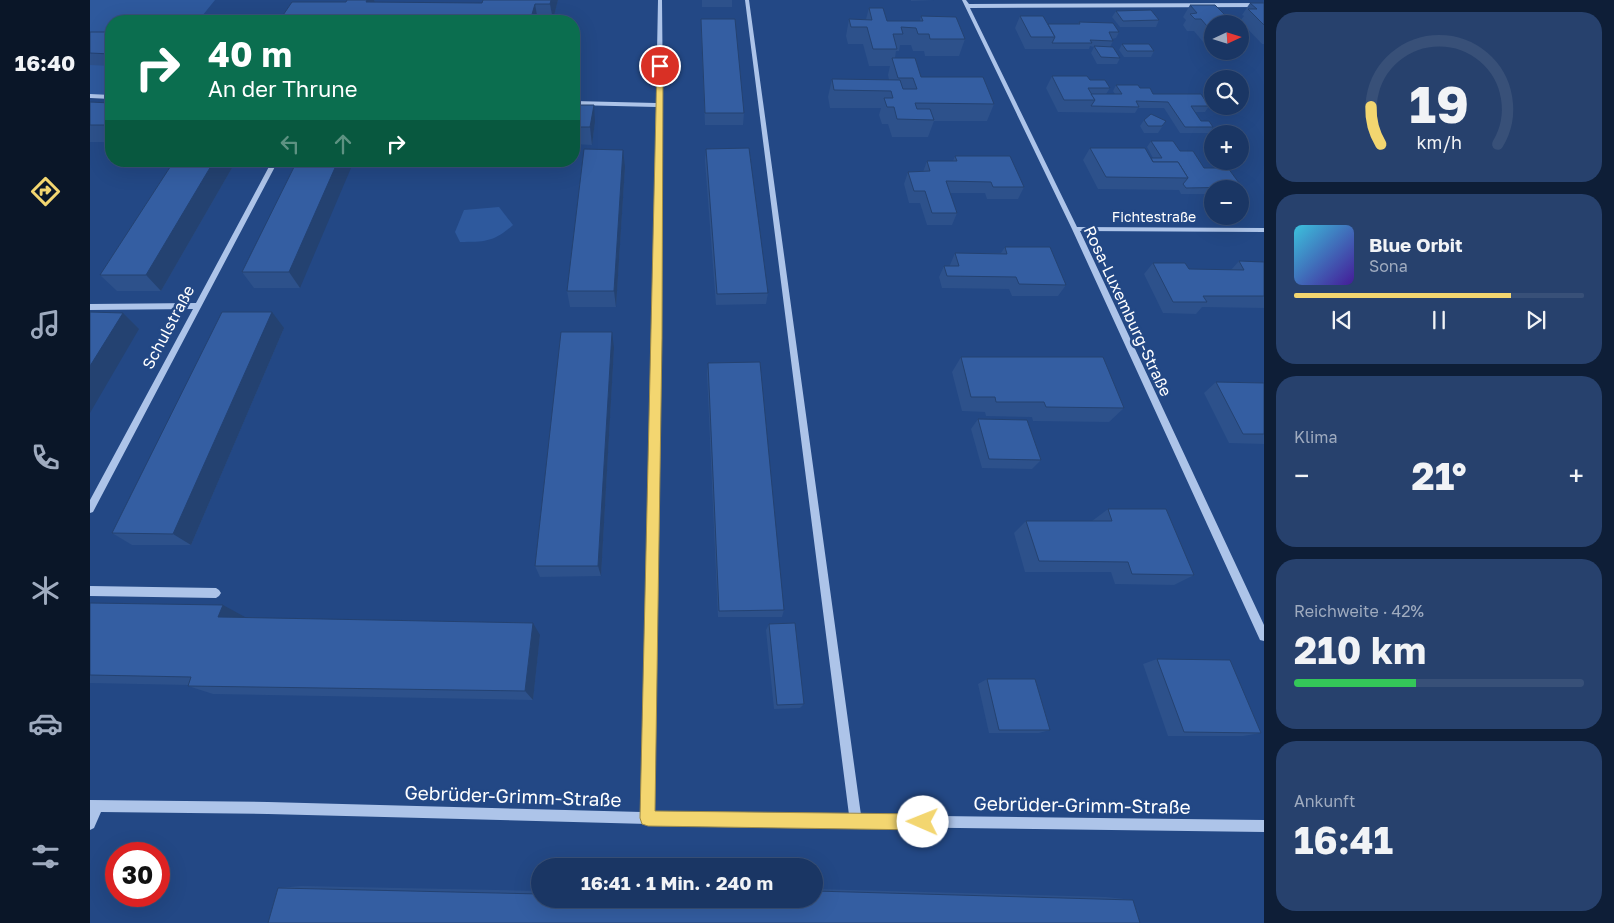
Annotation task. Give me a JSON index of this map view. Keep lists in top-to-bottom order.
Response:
{
  "streets": {
    "street": [
      "Fichtestraße",
      "Rosa-Luxemburg-Straße",
      "Schulstraße",
      "Gebrüder-Grimm-Straße"
    ]
  },
  "crossings": [
    ["Fichtestraße", "Rosa-Luxemburg-Straße"]
  ],
  "north": "right",
  "page": {
    "tabs": "16:40",
    "map_buttons": ["+", "−"],
    "turn": ["40 m", "An der Thrune"],
    "song": ["Blue Orbit", "Sona"],
    "tile": [
      "Klima",
      ["Reichweite · 42%", "210 km"],
      ["Ankunft", "16:41"]
    ],
    "heat": ["−", "21°", "+"],
    "limit": "30",
    "trip": "16:41 · 1 Min. · 240 m",
    "gauge": ["19", "km/h"]
  }
}
